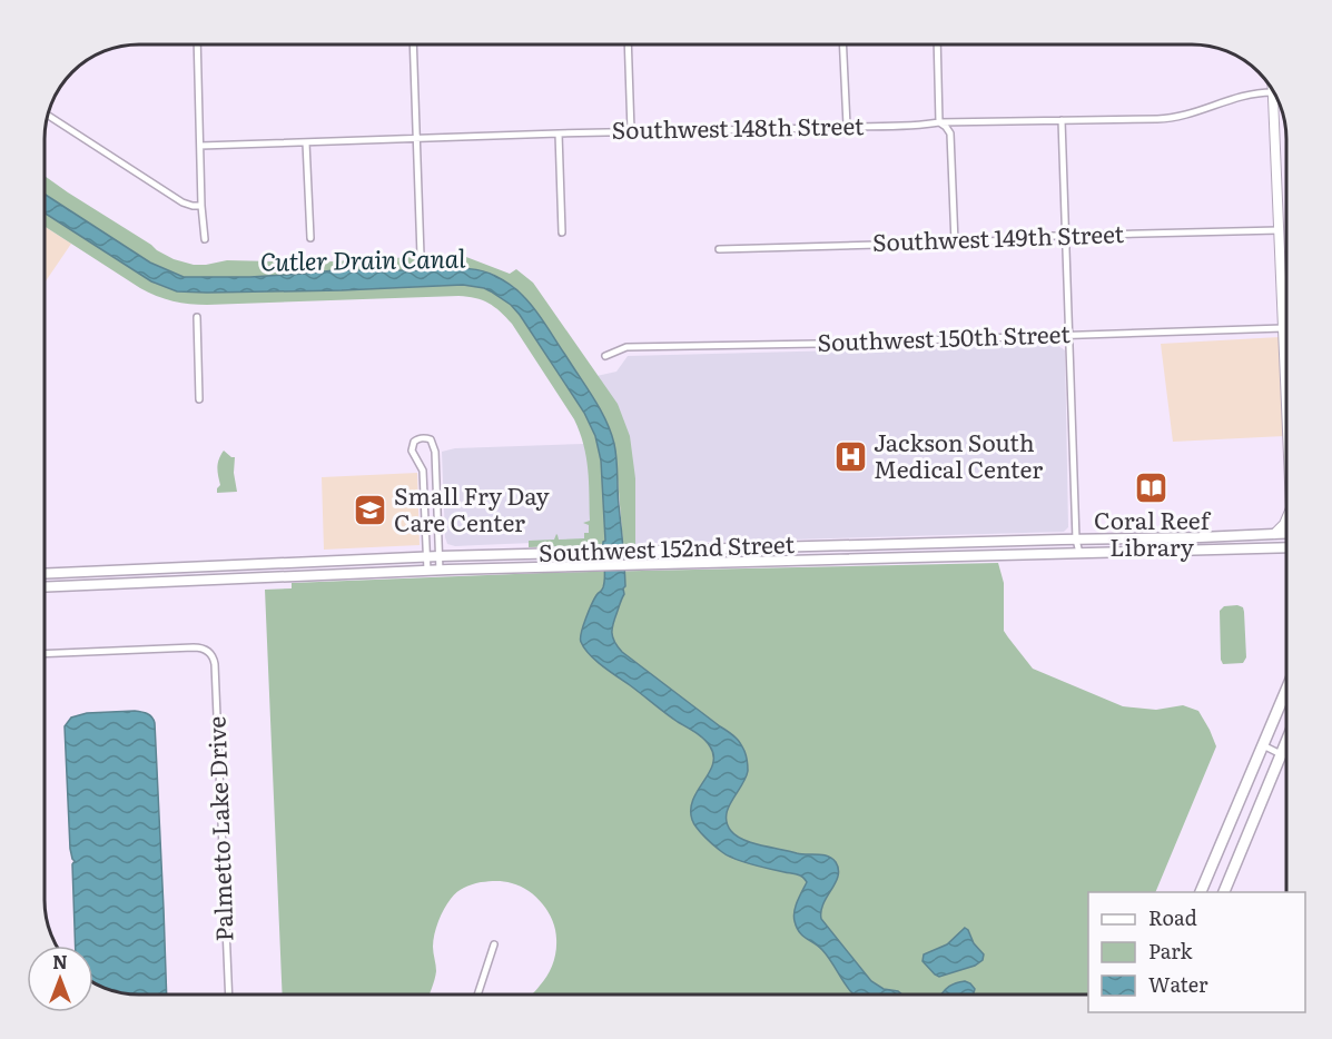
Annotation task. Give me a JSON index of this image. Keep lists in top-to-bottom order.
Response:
{
  "streets": {
    "main road": ["Southwest 152nd Street"],
    "street": [
      "Southwest 148th Street",
      "Southwest 149th Street",
      "Southwest 150th Street",
      "Palmetto Lake Drive"
    ]
  },
  "water": ["Cutler Drain Canal"],
  "places": {
    "hospital": ["Jackson South Medical Center"],
    "library": ["Coral Reef Library"],
    "school or university": ["Small Fry Day Care Center"]
  },
  "legend": ["Road", "Park", "Water"],
  "north": "top"
}
